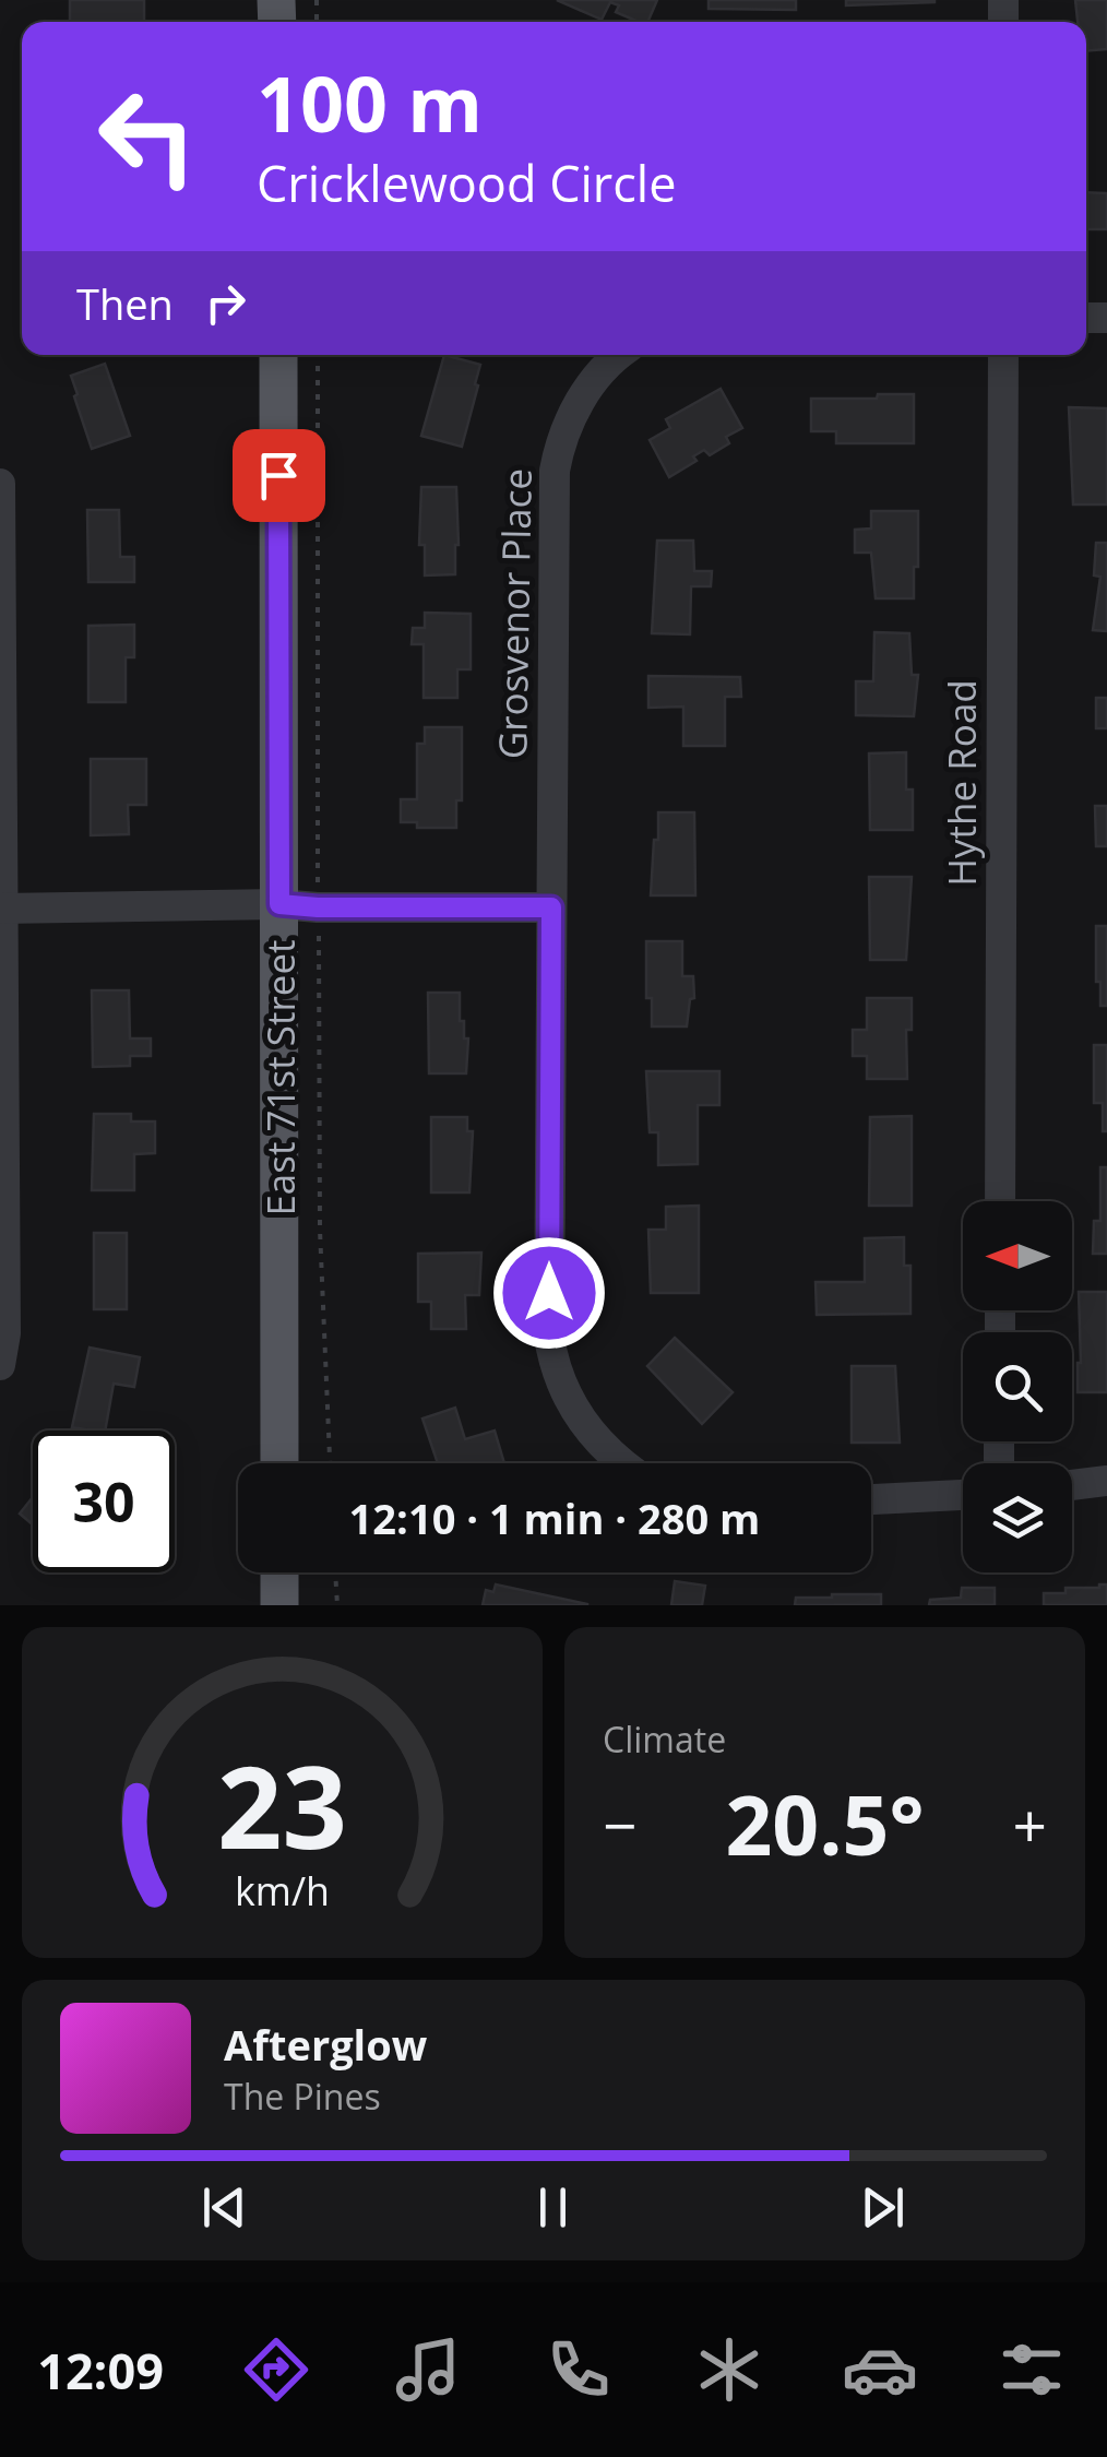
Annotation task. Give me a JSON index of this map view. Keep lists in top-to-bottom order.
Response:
{
  "streets": {
    "main road": ["East 71st Street"],
    "street": ["Grosvenor Place", "Hythe Road"]
  },
  "north": "left",
  "page": {
    "turn": ["100 m", "Cricklewood Circle"],
    "then": "Then",
    "limit": "30",
    "trip": "12:10 · 1 min · 280 m",
    "tile": "Climate",
    "heat": ["−", "20.5°", "+"],
    "song": ["Afterglow", "The Pines"],
    "tabs": "12:09",
    "gauge": ["23", "km/h"]
  }
}
